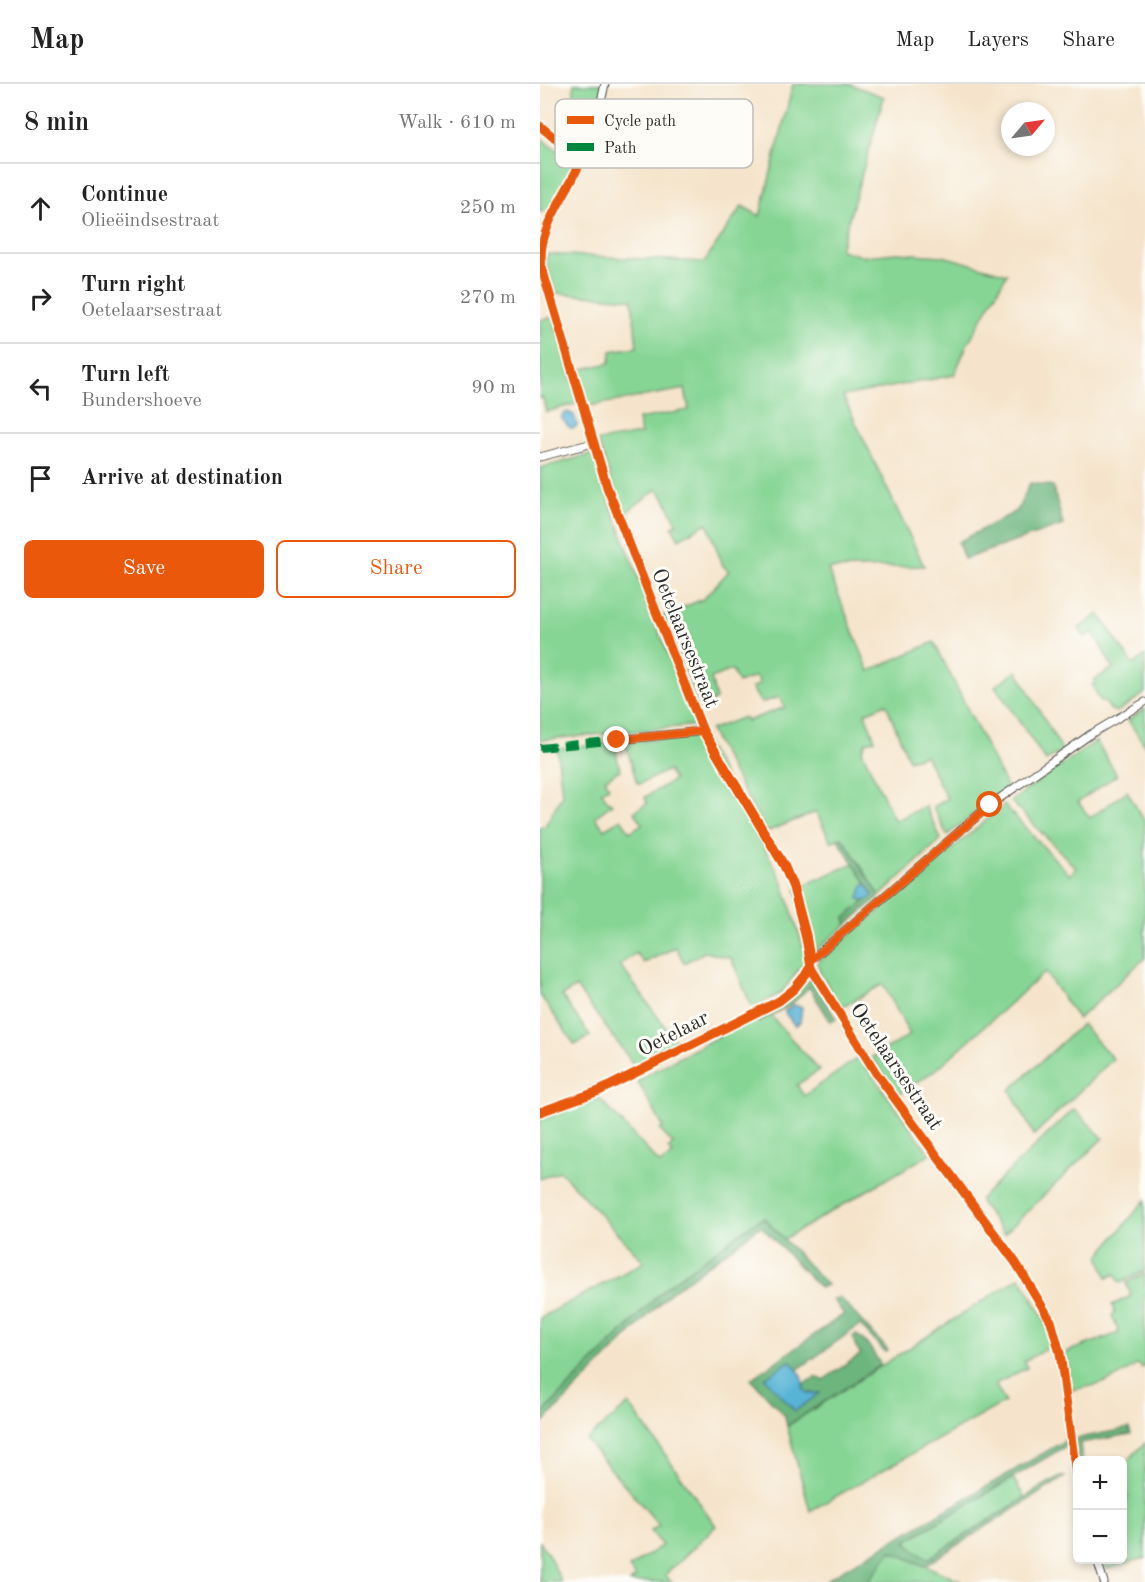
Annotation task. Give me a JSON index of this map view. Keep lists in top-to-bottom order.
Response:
{
  "streets": {
    "street": ["Oetelaarsestraat", "Oetelaar"]
  },
  "crossings": [
    ["Oetelaarsestraat", "Oetelaar"]
  ],
  "legend": ["Cycle path", "Path"],
  "north": "top right",
  "page": {
    "header": "Map",
    "nav": ["Map", "Layers", "Share"],
    "heading": ["8 min", "Walk · 610 m"],
    "list": [
      ["Continue", "Olieëindsestraat", "250 m"],
      ["Turn right", "Oetelaarsestraat", "270 m"],
      ["Turn left", "Bundershoeve", "90 m"],
      "Arrive at destination"
    ],
    "buttons": ["Save", "Share"],
    "map_buttons": ["+", "−"]
  }
}
